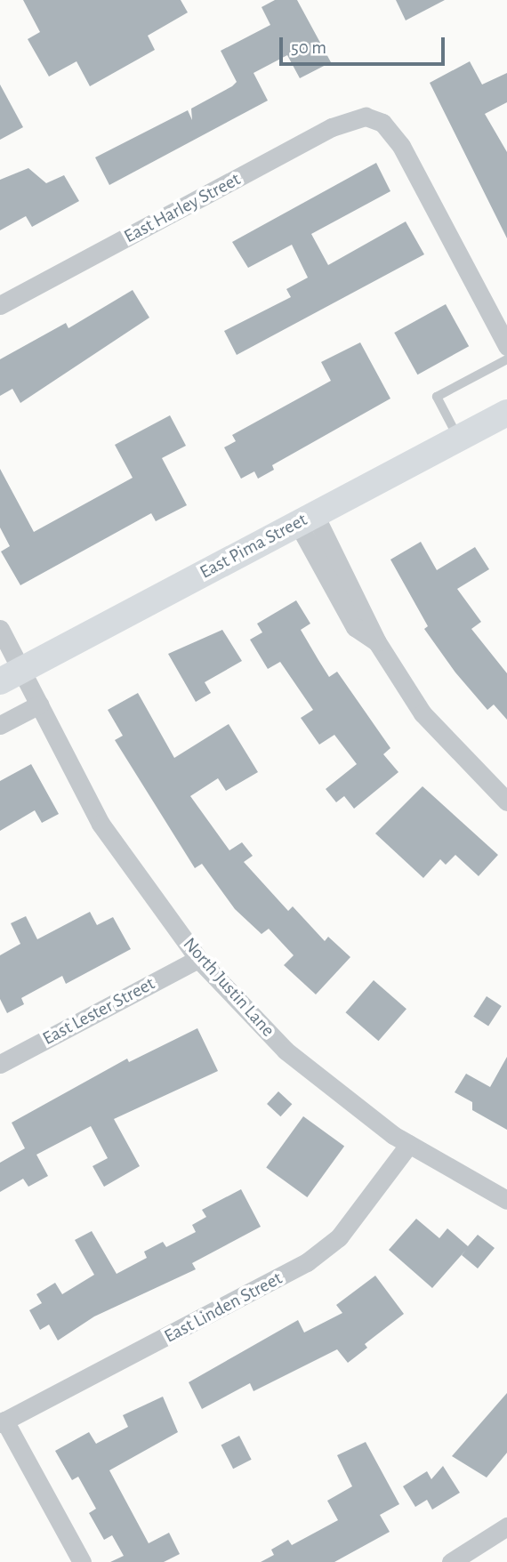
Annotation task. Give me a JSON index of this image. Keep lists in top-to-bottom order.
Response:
{
  "streets": {
    "street": [
      "East Harley Street",
      "East Pima Street",
      "North Justin Lane",
      "East Lester Street",
      "East Linden Street"
    ]
  },
  "crossings": [
    ["East Pima Street", "North Justin Lane"],
    ["North Justin Lane", "East Lester Street"],
    ["North Justin Lane", "East Linden Street"]
  ],
  "scale_bar": "50 m"
}
